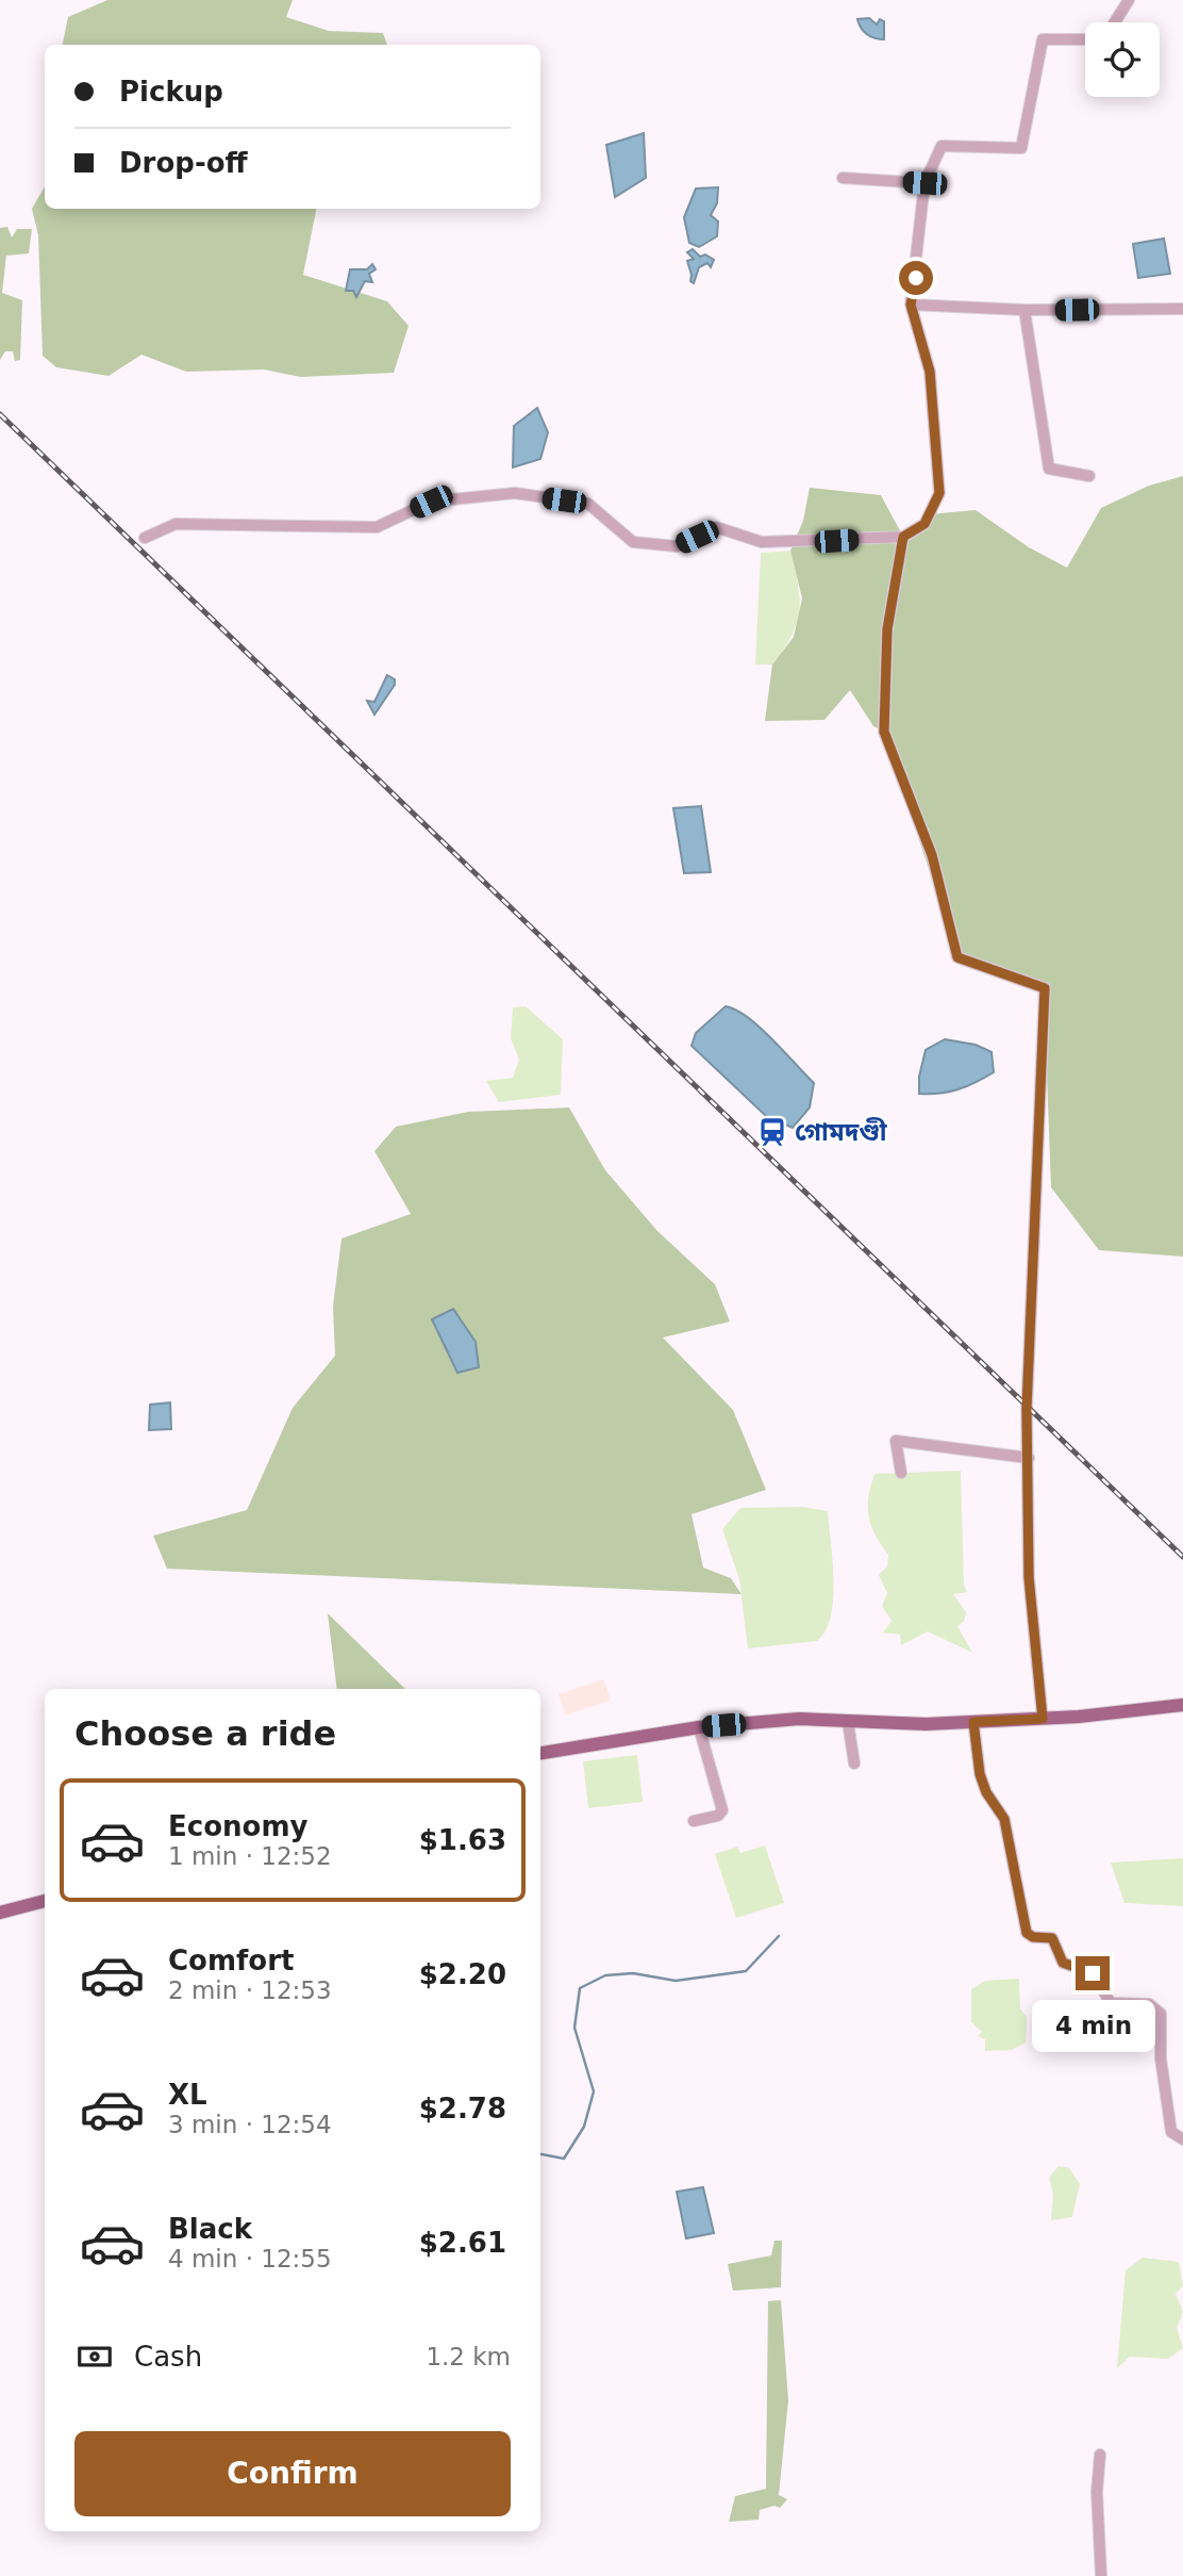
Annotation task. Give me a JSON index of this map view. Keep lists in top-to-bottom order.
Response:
{
  "places": {
    "station": ["গোমদণ্ডী"]
  },
  "page": {
    "banner": ["Pickup", "Drop-off"],
    "heading": "Choose a ride",
    "list": [
      {
        "name": "Economy",
        "note": "1 min · 12:52",
        "value": "$1.63"
      },
      {
        "name": "Comfort",
        "note": "2 min · 12:53",
        "value": "$2.20"
      },
      {
        "name": "XL",
        "note": "3 min · 12:54",
        "value": "$2.78"
      },
      {
        "name": "Black",
        "note": "4 min · 12:55",
        "value": "$2.61"
      }
    ],
    "bubble": "4 min",
    "pay": ["Cash", "1.2 km"],
    "buttons": "Confirm"
  }
}
